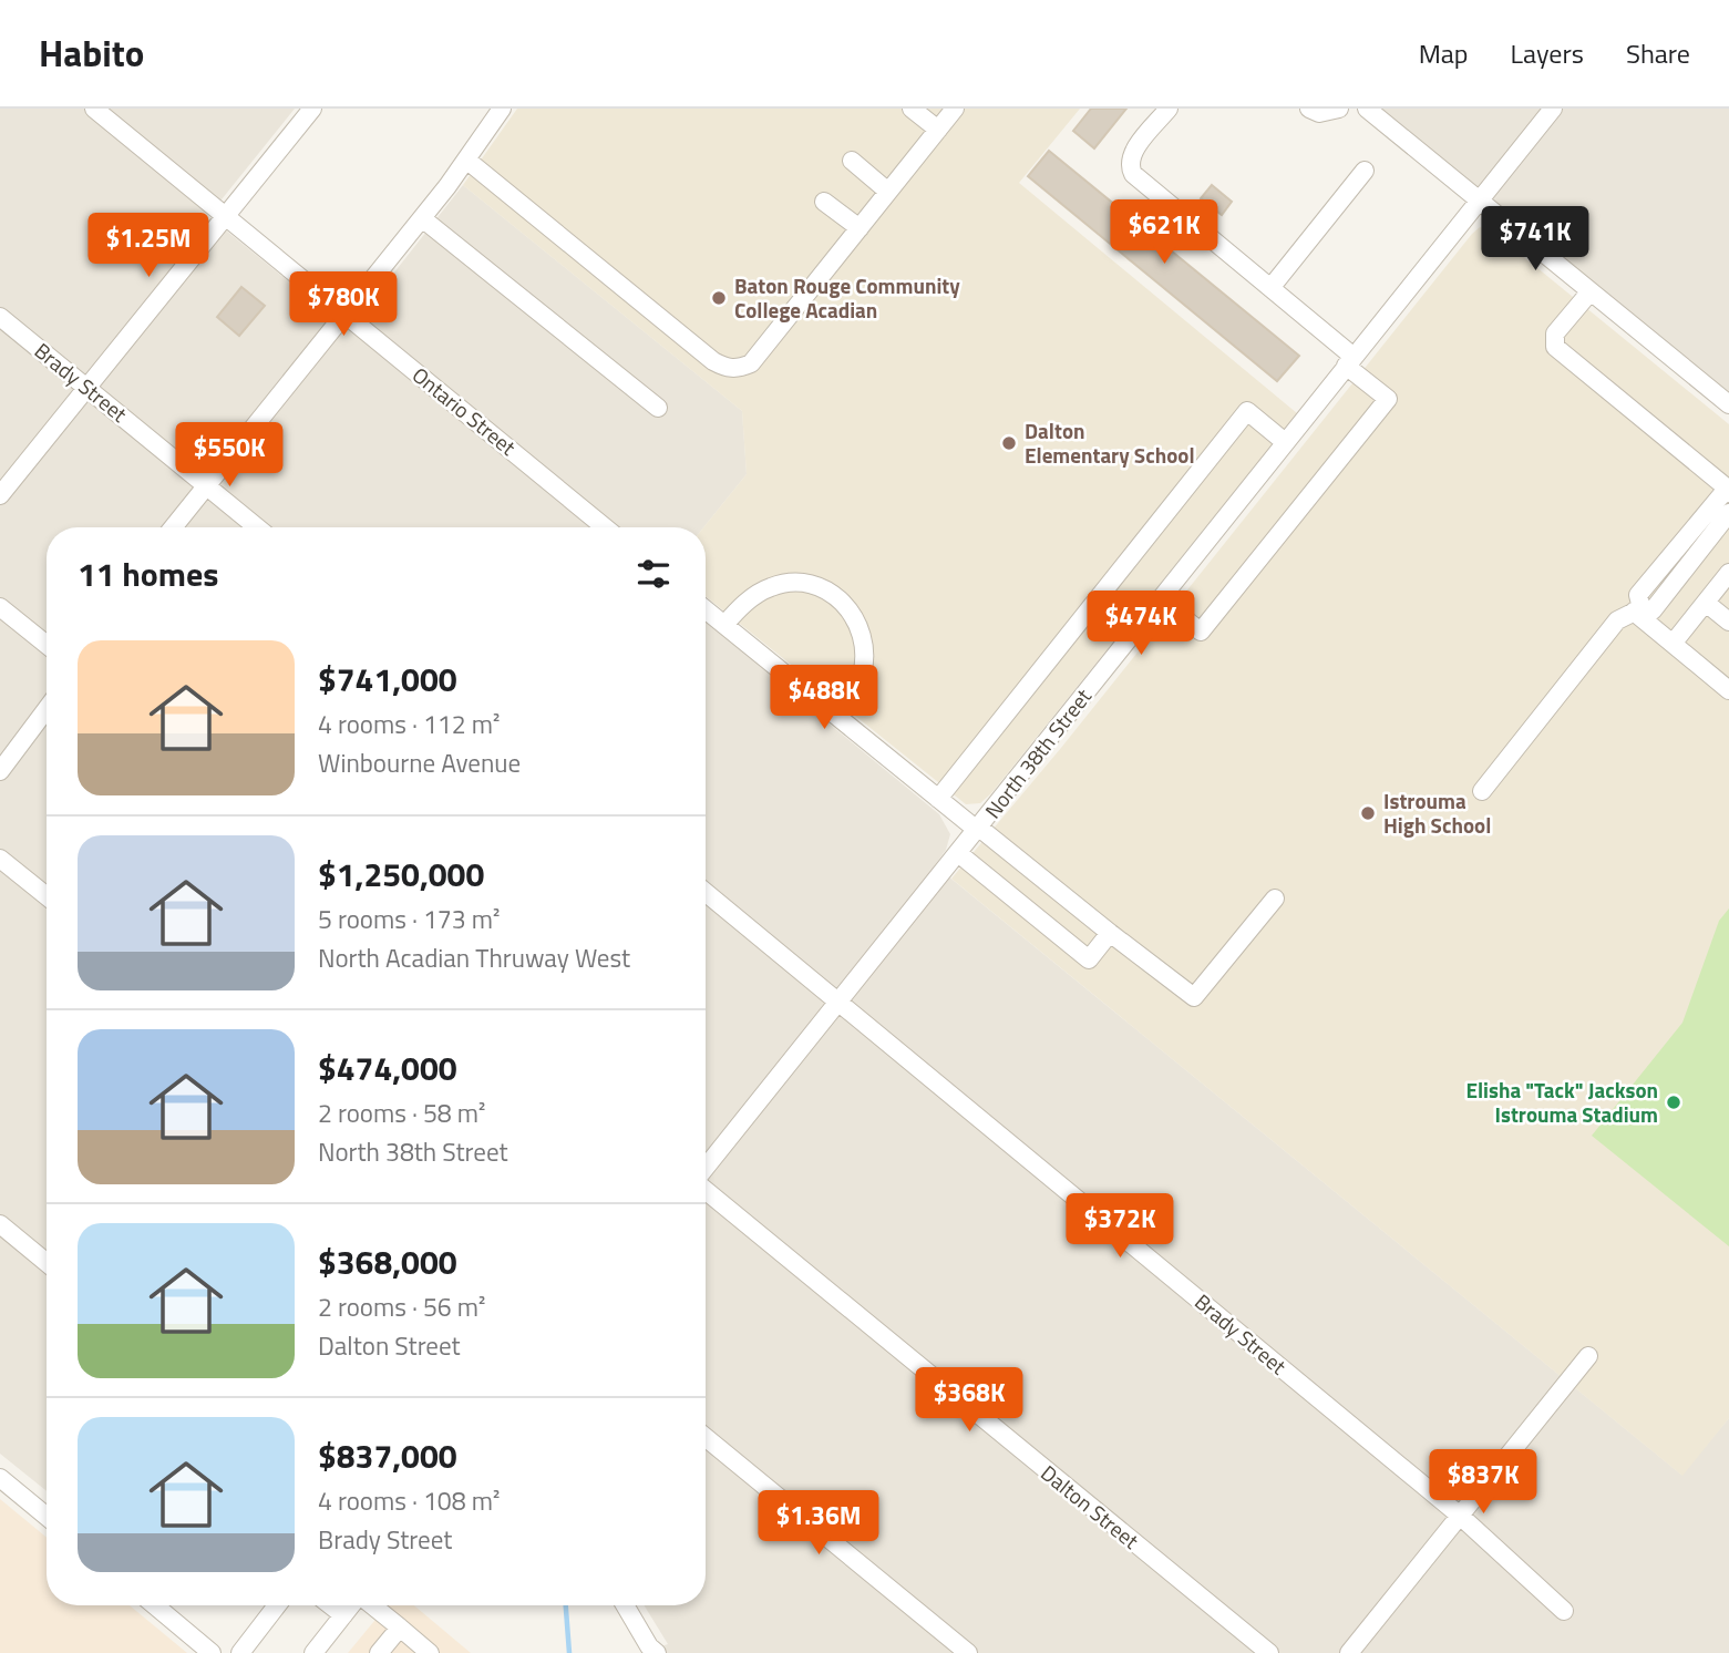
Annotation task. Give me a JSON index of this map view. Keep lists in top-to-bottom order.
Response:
{
  "streets": {
    "street": [
      "Brady Street",
      "Ontario Street",
      "North 38th Street",
      "Dalton Street"
    ]
  },
  "crossings": [
    ["Brady Street", "North 38th Street"]
  ],
  "places": [
    "Baton Rouge Community College Acadian",
    "Dalton Elementary School",
    "Istrouma High School",
    "Elisha \"Tack\" Jackson Istrouma Stadium"
  ],
  "page": {
    "header": "Habito",
    "nav": ["Map", "Layers", "Share"],
    "price": [
      "$621K",
      "$741K",
      "$1.25M",
      "$780K",
      "$550K",
      "$474K",
      "$488K",
      "$372K",
      "$368K",
      "$837K",
      "$1.36M"
    ],
    "heading": "11 homes",
    "list": [
      {
        "name": "$741,000",
        "note": "4 rooms · 112 m² · Winbourne Avenue"
      },
      {
        "name": "$1,250,000",
        "note": "5 rooms · 173 m² · North Acadian Thruway West"
      },
      {
        "name": "$474,000",
        "note": "2 rooms · 58 m² · North 38th Street"
      },
      {
        "name": "$368,000",
        "note": "2 rooms · 56 m² · Dalton Street"
      },
      {
        "name": "$837,000",
        "note": "4 rooms · 108 m² · Brady Street"
      }
    ]
  }
}
